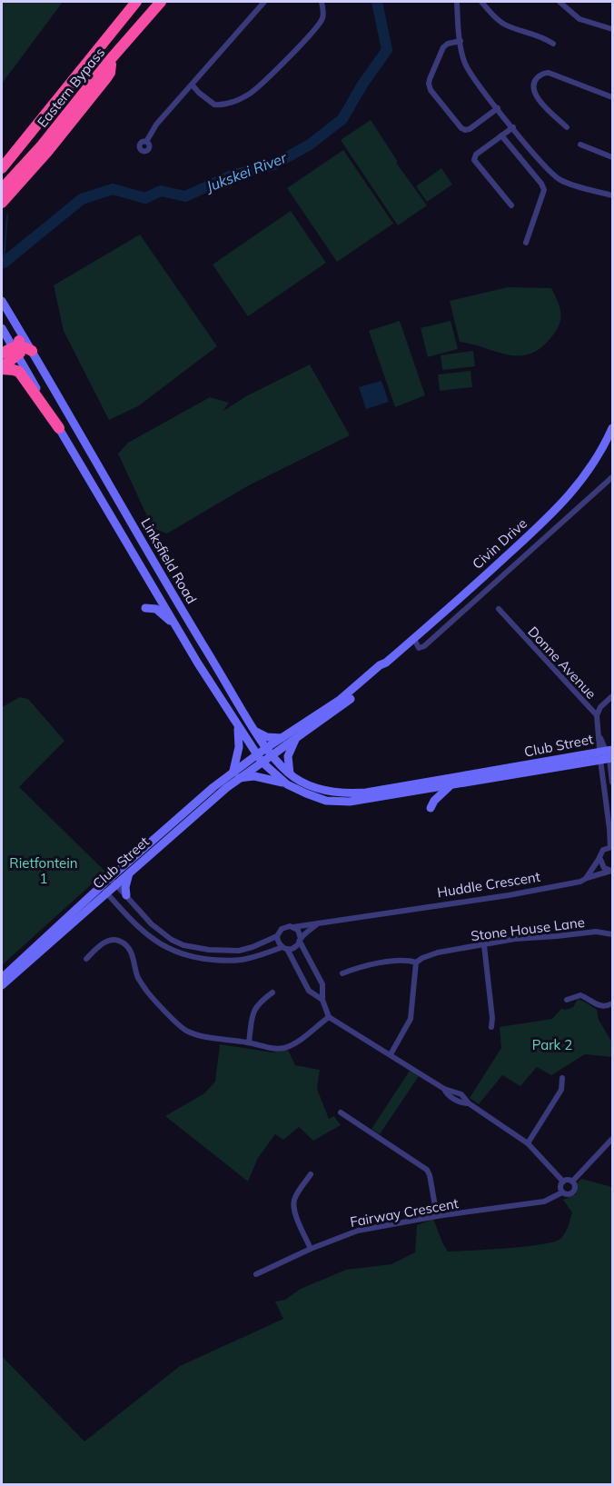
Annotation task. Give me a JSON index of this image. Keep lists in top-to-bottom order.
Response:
{
  "streets": {
    "highway": ["Eastern Bypass"],
    "main road": ["Civin Drive", "Linksfield Road", "Club Street"],
    "street": [
      "Donne Avenue",
      "Huddle Crescent",
      "Stone House Lane",
      "Fairway Crescent"
    ]
  },
  "crossings": [
    ["Civin Drive", "Linksfield Road"],
    ["Civin Drive", "Club Street"],
    ["Linksfield Road", "Club Street"],
    ["Donne Avenue", "Club Street"]
  ],
  "water": ["Jukskei River"],
  "parks": ["Rietfontein 1", "Park 2"]
}
